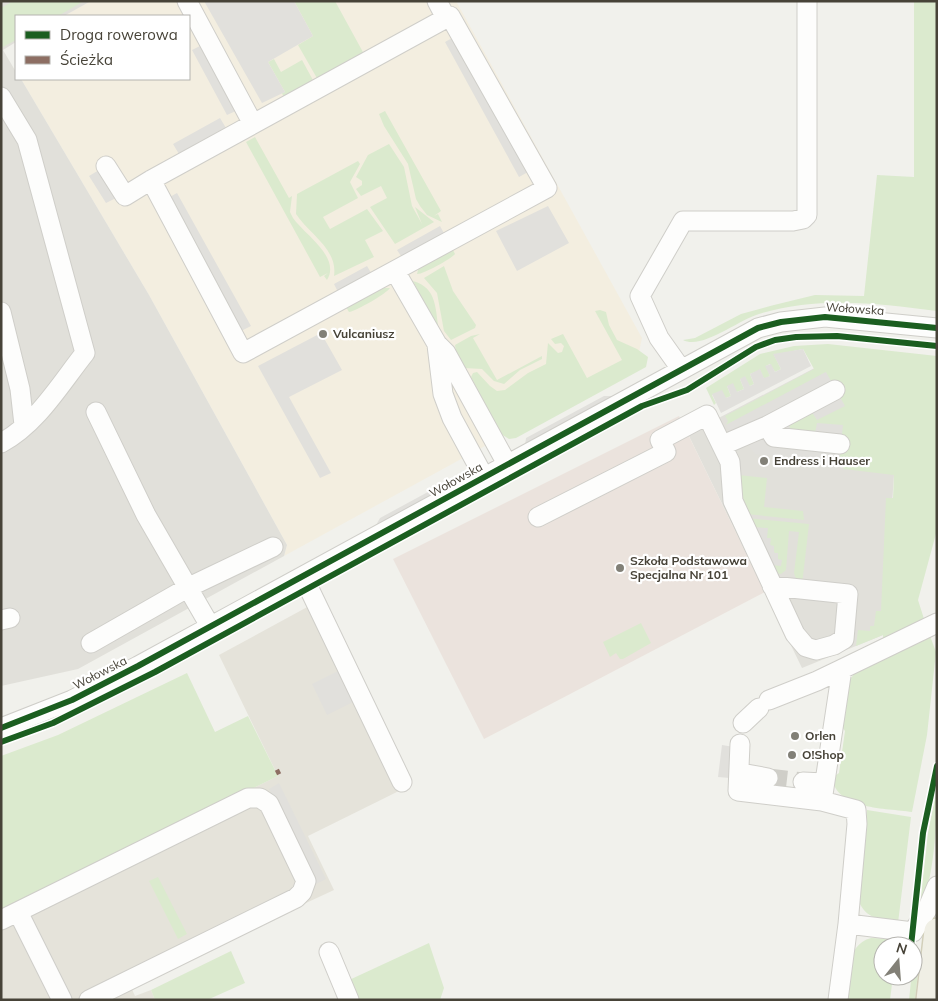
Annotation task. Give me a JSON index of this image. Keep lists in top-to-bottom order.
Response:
{
  "streets": {
    "street": ["Wołowska"]
  },
  "places": [
    "Vulcaniusz",
    "Endress i Hauser",
    "Szkoła Podstawowa Specjalna Nr 101",
    "Orlen",
    "O!Shop"
  ],
  "legend": ["Droga rowerowa", "Ścieżka"],
  "north": "top"
}
